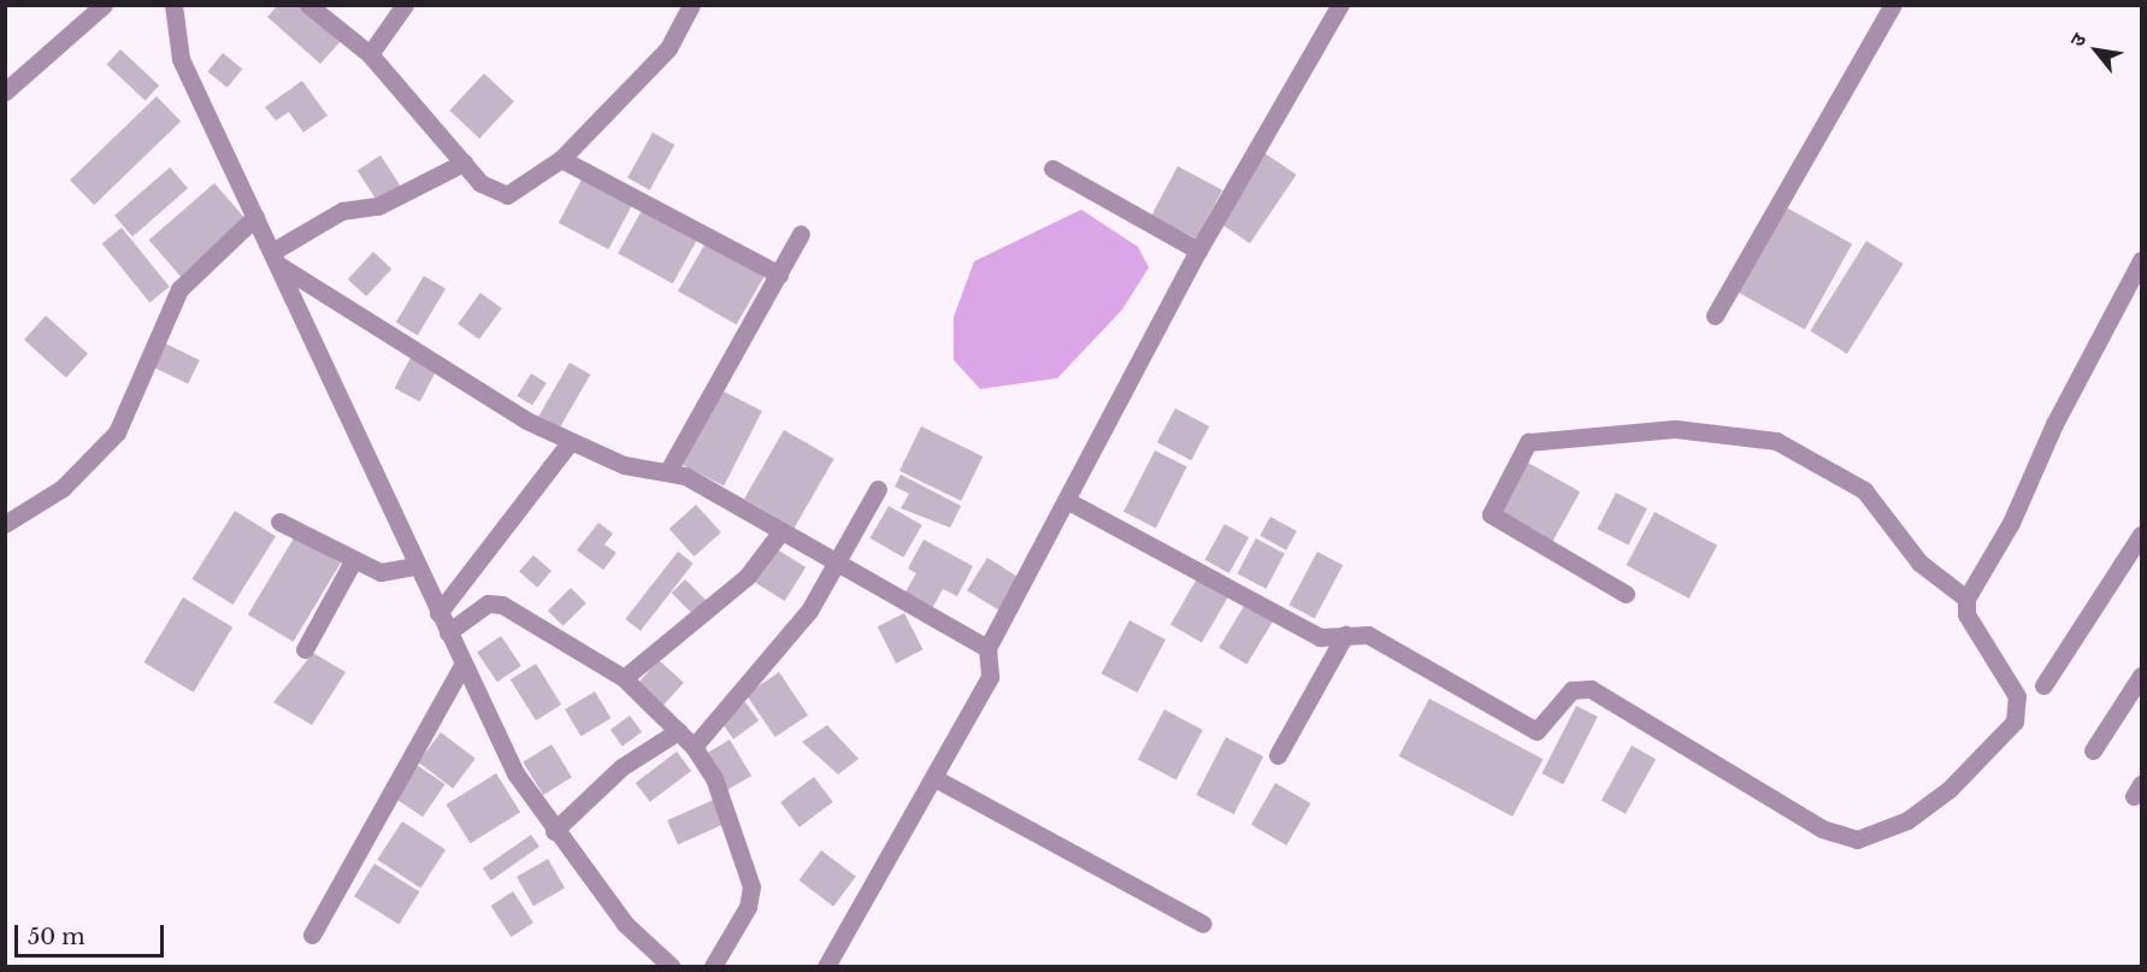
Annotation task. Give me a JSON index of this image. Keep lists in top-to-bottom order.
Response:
{
  "scale_bar": "50 m",
  "north": "top left"
}
